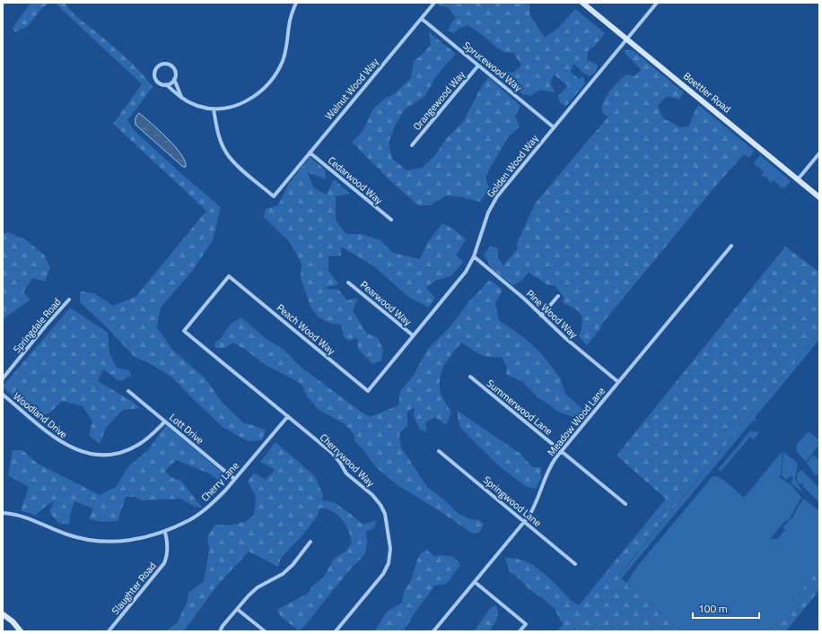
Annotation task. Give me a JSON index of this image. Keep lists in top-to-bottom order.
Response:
{
  "streets": {
    "street": [
      "Sprucewood Way",
      "Walnut Wood Way",
      "Boettler Road",
      "Orangewood Way",
      "Golden Wood Way",
      "Cedarwood Way",
      "Pearwood Way",
      "Pine Wood Way",
      "Springdale Road",
      "Peach Wood Way",
      "Summerwood Lane",
      "Woodland Drive",
      "Meadow Wood Lane",
      "Lott Drive",
      "Cherrywood Way",
      "Cherry Lane",
      "Springwood Lane",
      "Slaughter Road"
    ]
  },
  "crossings": [
    ["Sprucewood Way", "Walnut Wood Way"],
    ["Sprucewood Way", "Orangewood Way"],
    ["Sprucewood Way", "Golden Wood Way"],
    ["Walnut Wood Way", "Cedarwood Way"],
    ["Boettler Road", "Golden Wood Way"],
    ["Golden Wood Way", "Pearwood Way"],
    ["Golden Wood Way", "Pine Wood Way"],
    ["Golden Wood Way", "Peach Wood Way"],
    ["Pine Wood Way", "Meadow Wood Lane"],
    ["Peach Wood Way", "Cherrywood Way"],
    ["Summerwood Lane", "Meadow Wood Lane"],
    ["Woodland Drive", "Lott Drive"],
    ["Meadow Wood Lane", "Springwood Lane"],
    ["Lott Drive", "Cherry Lane"],
    ["Cherrywood Way", "Cherry Lane"],
    ["Cherry Lane", "Slaughter Road"]
  ],
  "scale_bar": "100 m"
}
